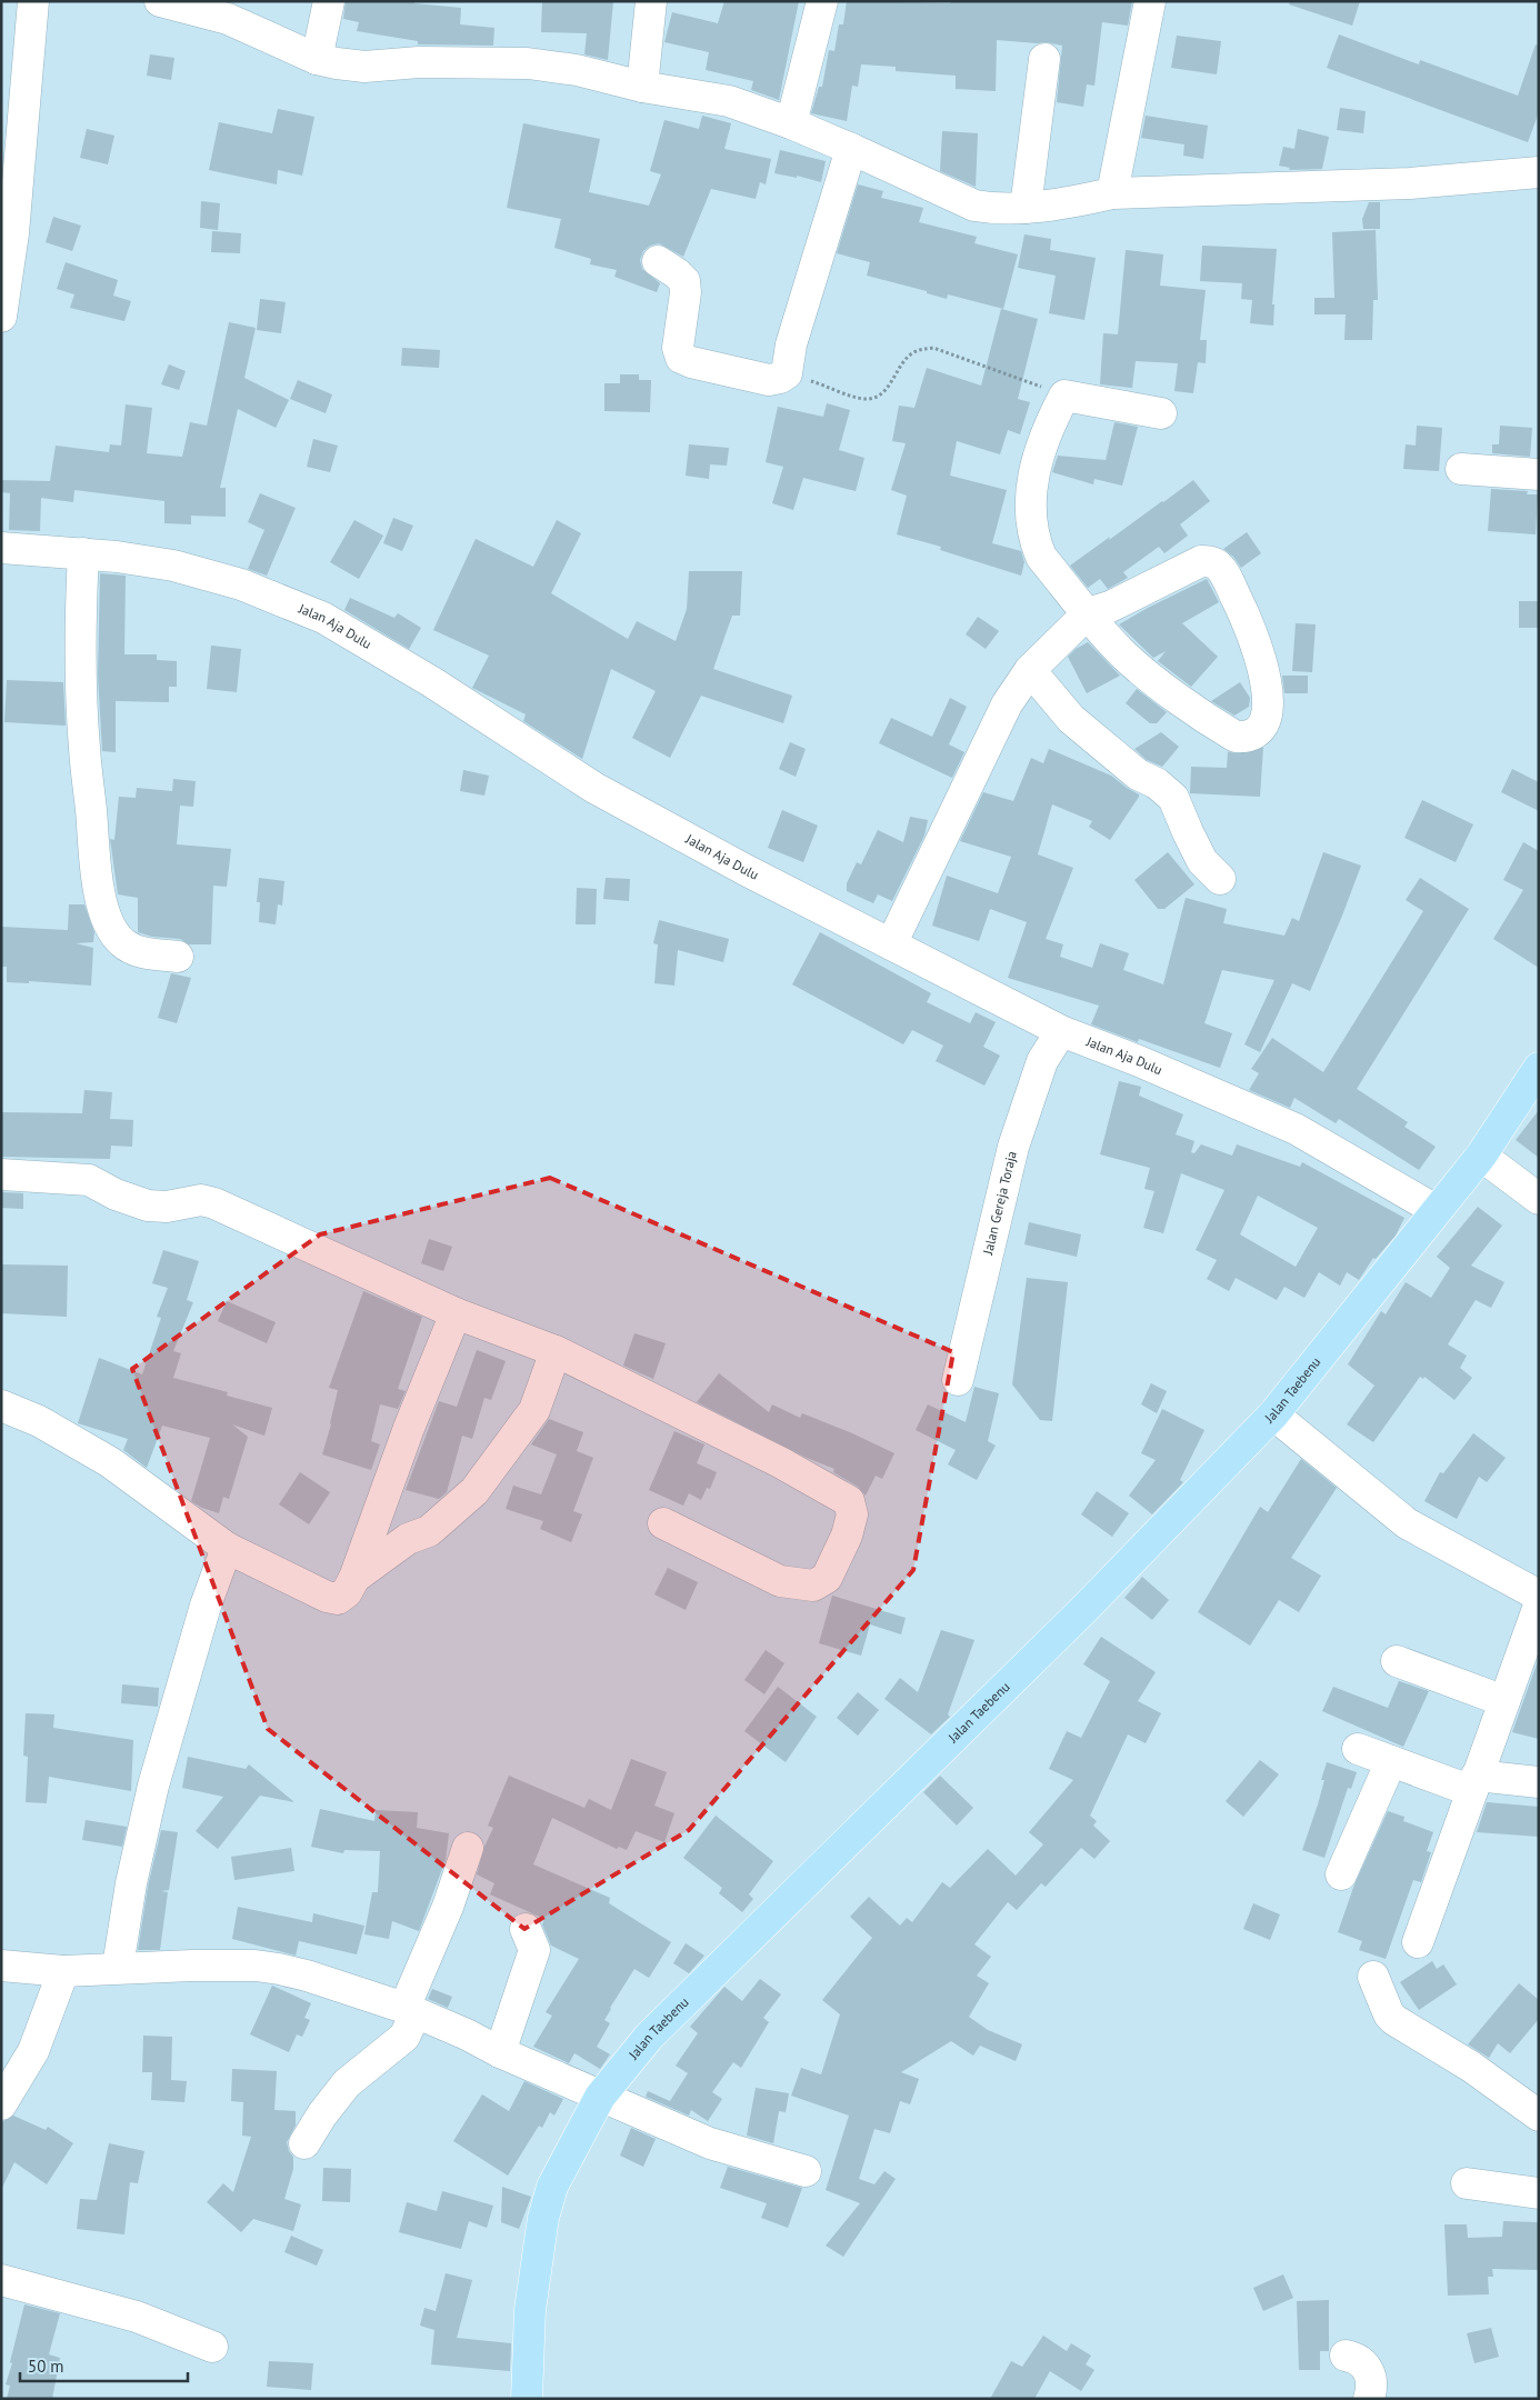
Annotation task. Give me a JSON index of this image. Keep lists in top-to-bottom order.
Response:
{
  "streets": {
    "main road": ["Jalan Taebenu"],
    "street": ["Jalan Aja Dulu", "Jalan Gereja Toraja"]
  },
  "crossings": [
    ["Jalan Aja Dulu", "Jalan Gereja Toraja"],
    ["Jalan Aja Dulu", "Jalan Taebenu"]
  ],
  "scale_bar": "50 m"
}
